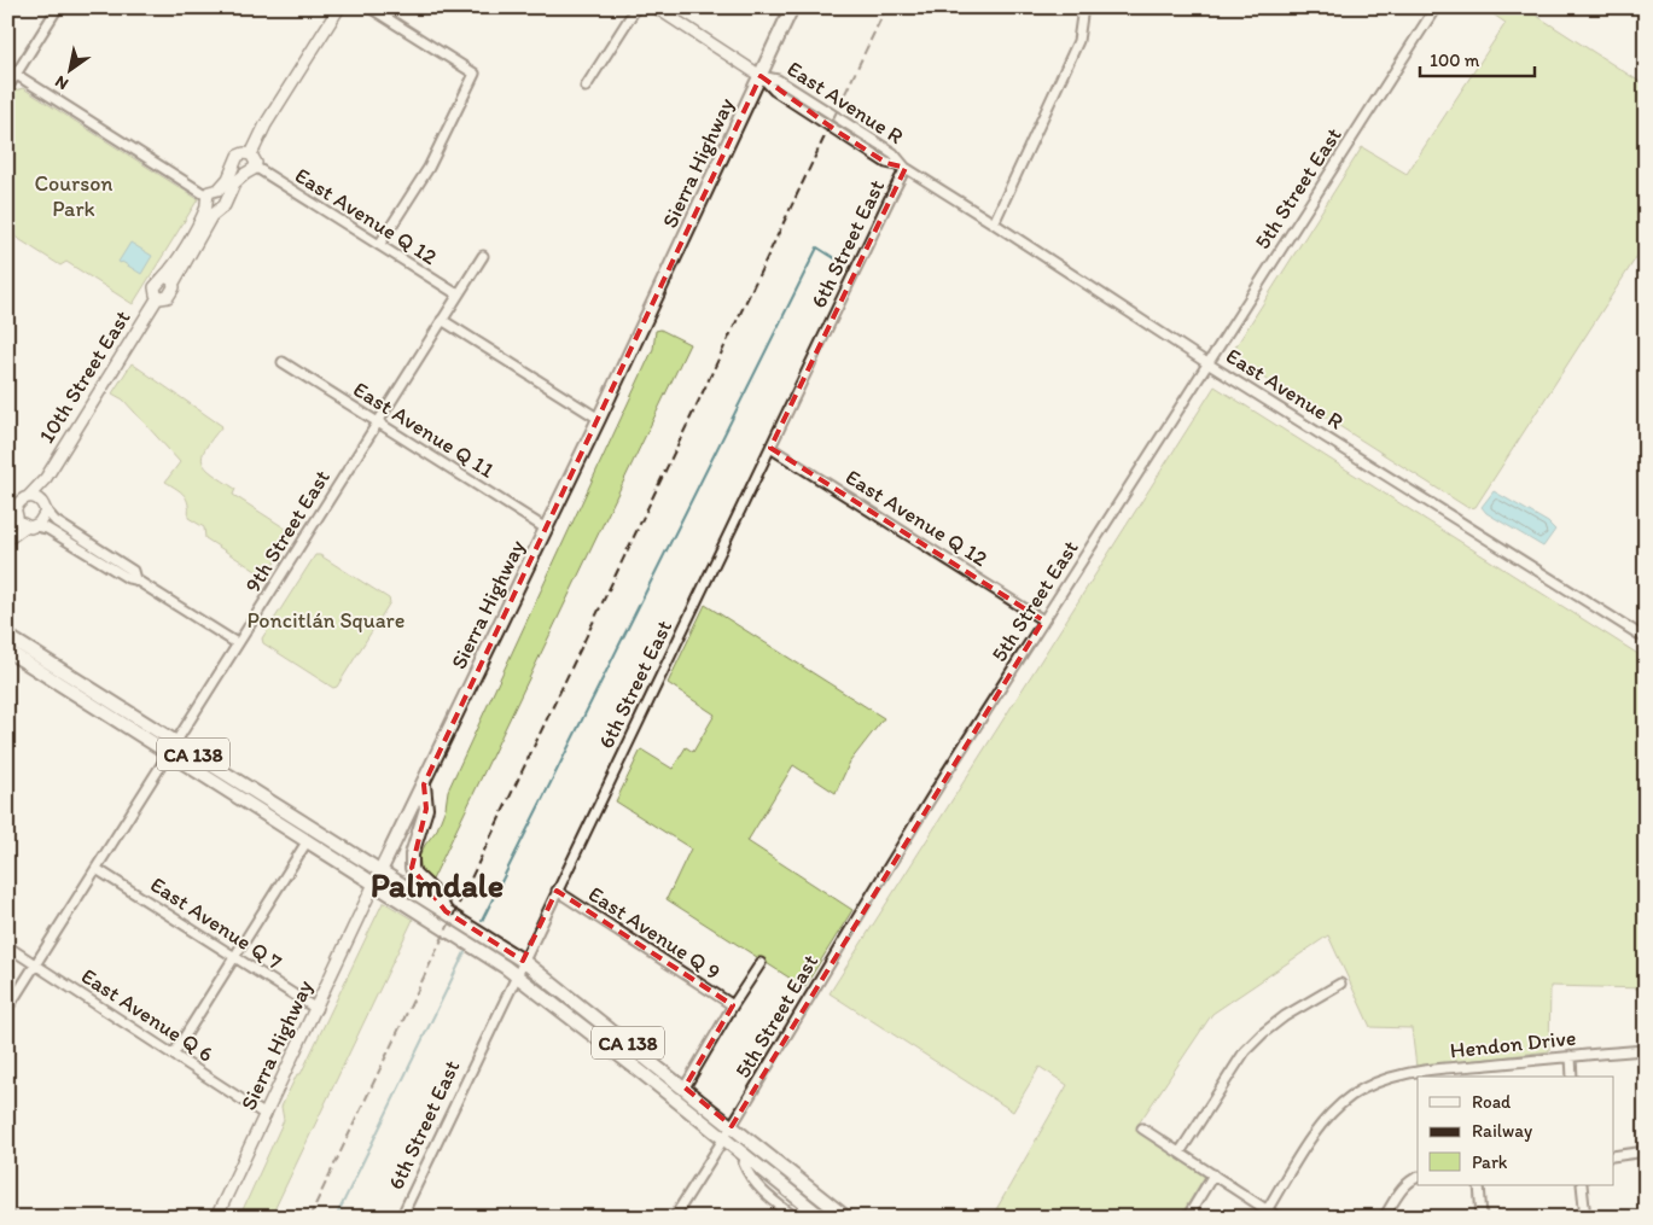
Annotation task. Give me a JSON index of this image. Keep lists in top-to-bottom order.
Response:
{
  "streets": {
    "highway": ["Sierra Highway", "CA 138"],
    "main road": ["East Avenue R", "10th Street East"],
    "street": [
      "5th Street East",
      "East Avenue Q 12",
      "6th Street East",
      "East Avenue Q 11",
      "9th Street East",
      "East Avenue Q 7",
      "East Avenue Q 9",
      "East Avenue Q 6",
      "Hendon Drive"
    ]
  },
  "crossings": [
    ["East Avenue R", "Sierra Highway"],
    ["East Avenue R", "5th Street East"],
    ["East Avenue R", "6th Street East"],
    ["Sierra Highway", "East Avenue Q 11"],
    ["Sierra Highway", "CA 138"],
    ["Sierra Highway", "East Avenue Q 7"],
    ["Sierra Highway", "East Avenue Q 6"],
    ["5th Street East", "East Avenue Q 12"],
    ["5th Street East", "CA 138"],
    ["East Avenue Q 12", "6th Street East"],
    ["East Avenue Q 12", "9th Street East"],
    ["6th Street East", "CA 138"],
    ["6th Street East", "East Avenue Q 9"],
    ["East Avenue Q 11", "9th Street East"],
    ["9th Street East", "CA 138"],
    ["9th Street East", "East Avenue Q 7"],
    ["9th Street East", "East Avenue Q 6"]
  ],
  "districts": ["Palmdale"],
  "parks": ["Courson Park", "Poncitlán Square"],
  "legend": ["Road", "Railway", "Park"],
  "scale_bar": "100 m",
  "north": "bottom left"
}
